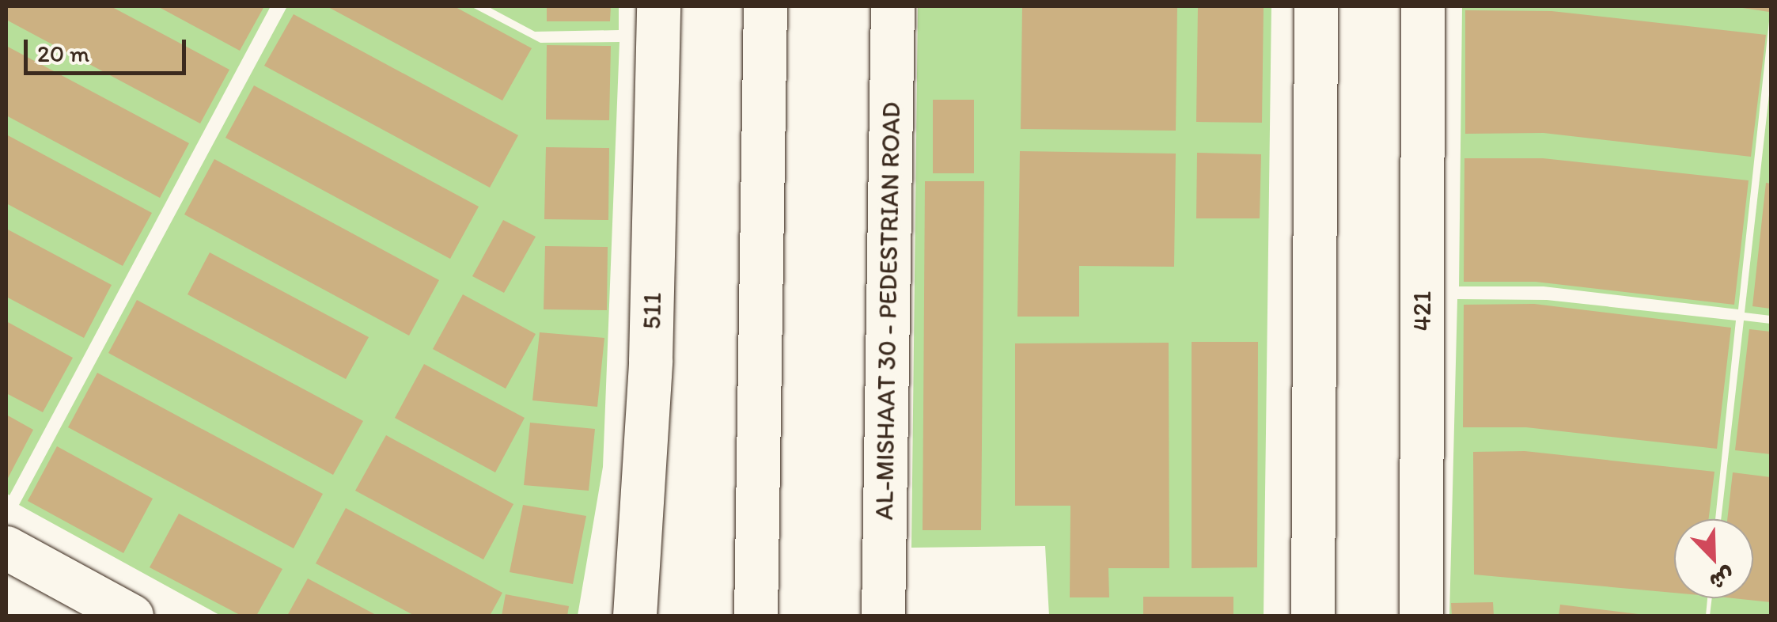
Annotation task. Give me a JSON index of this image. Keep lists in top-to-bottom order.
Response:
{
  "streets": {
    "street": ["511", "AL-MISHAAT 30 - PEDESTRIAN ROAD", "421"]
  },
  "scale_bar": "20 m",
  "north": "bottom right"
}
